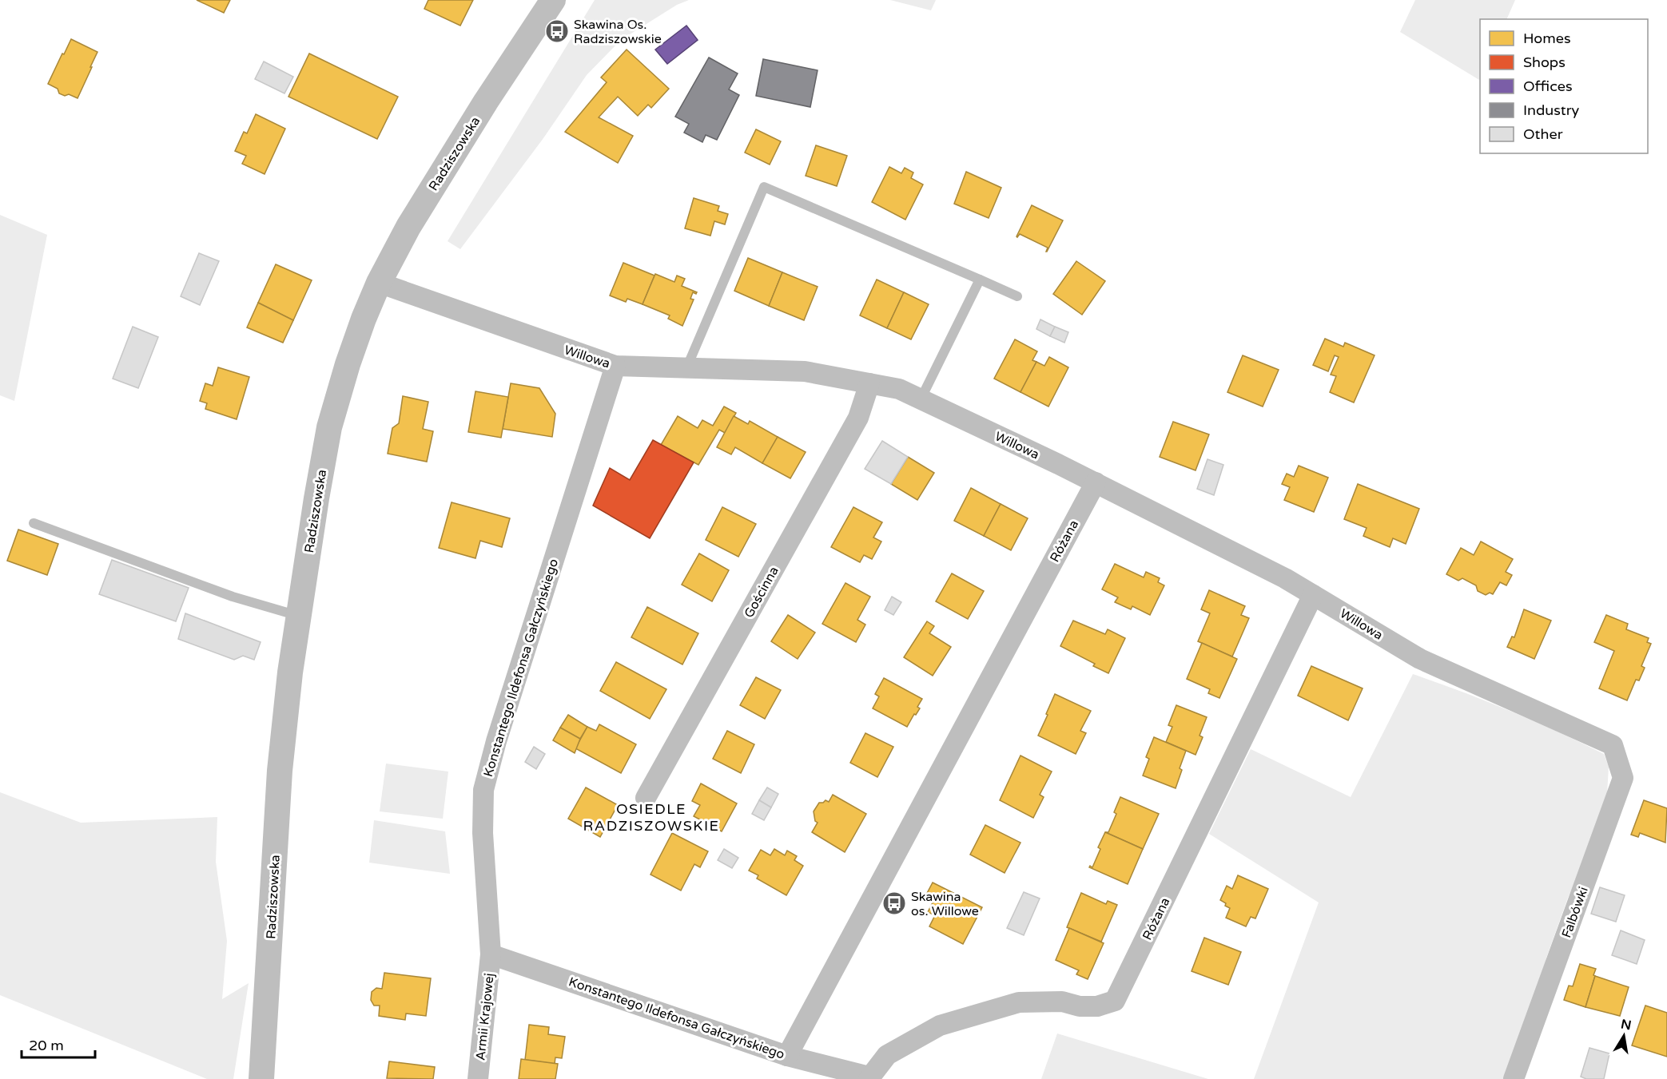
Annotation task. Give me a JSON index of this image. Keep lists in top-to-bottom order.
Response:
{
  "streets": {
    "street": [
      "Radziszowska",
      "Willowa",
      "Różana",
      "Gościnna",
      "Konstantego Ildefonsa Gałczyńskiego",
      "Falbówki",
      "Armii Krajowej"
    ]
  },
  "crossings": [
    ["Radziszowska", "Willowa"],
    ["Willowa", "Różana"],
    ["Willowa", "Gościnna"],
    ["Willowa", "Konstantego Ildefonsa Gałczyńskiego"],
    ["Willowa", "Falbówki"],
    ["Różana", "Konstantego Ildefonsa Gałczyńskiego"],
    ["Konstantego Ildefonsa Gałczyńskiego", "Armii Krajowej"]
  ],
  "districts": ["OSIEDLE RADZISZOWSKIE"],
  "places": {
    "bus stop": ["Skawina Os. Radziszowskie", "Skawina os. Willowe"]
  },
  "legend": [
    "Homes",
    "Shops",
    "Offices",
    "Industry",
    "Other"
  ],
  "scale_bar": "20 m",
  "north": "top"
}
